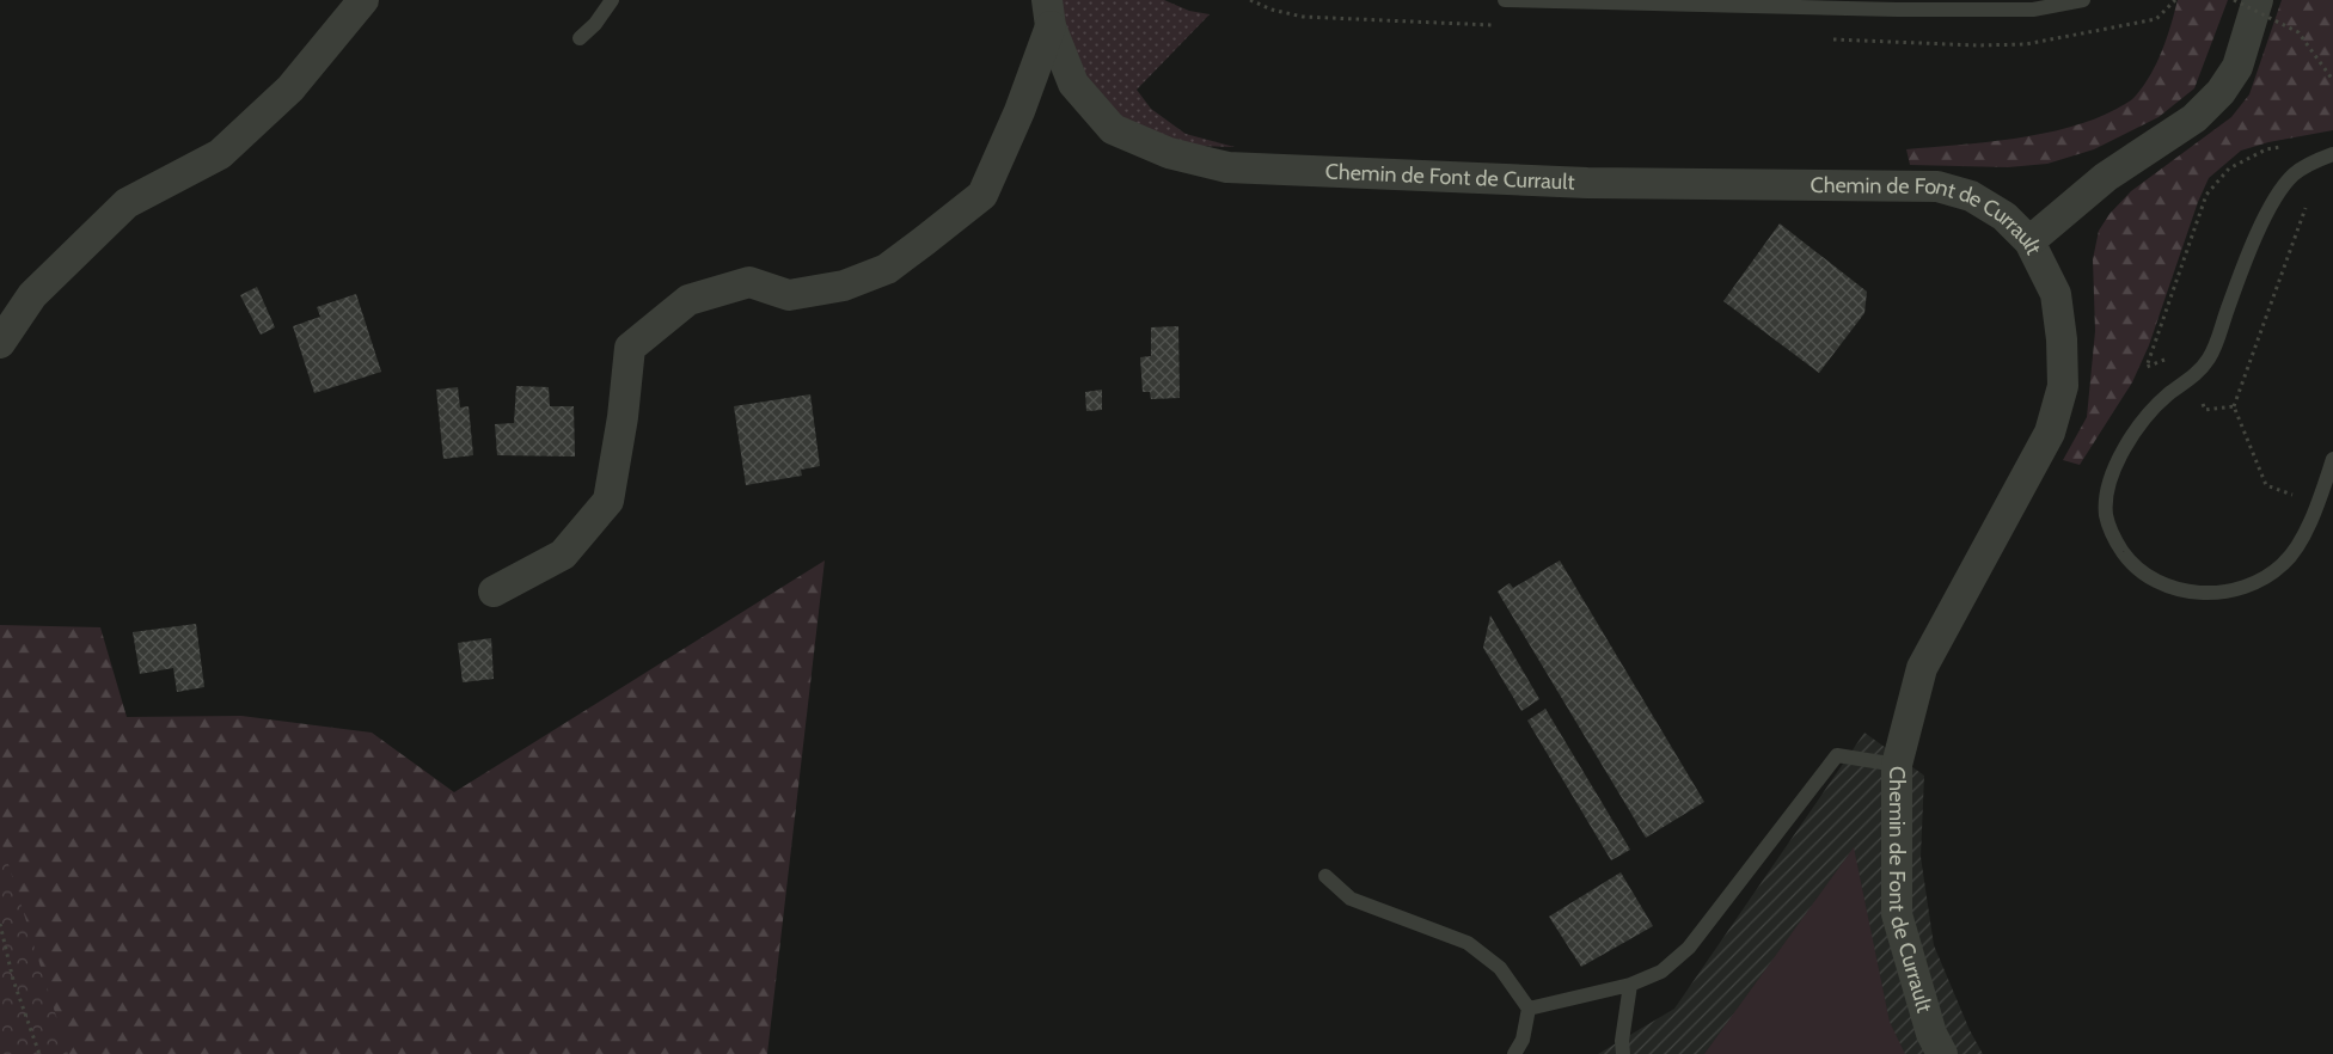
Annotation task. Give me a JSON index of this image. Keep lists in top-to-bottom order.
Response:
{
  "streets": {
    "street": ["Chemin de Font de Currault"]
  }
}
